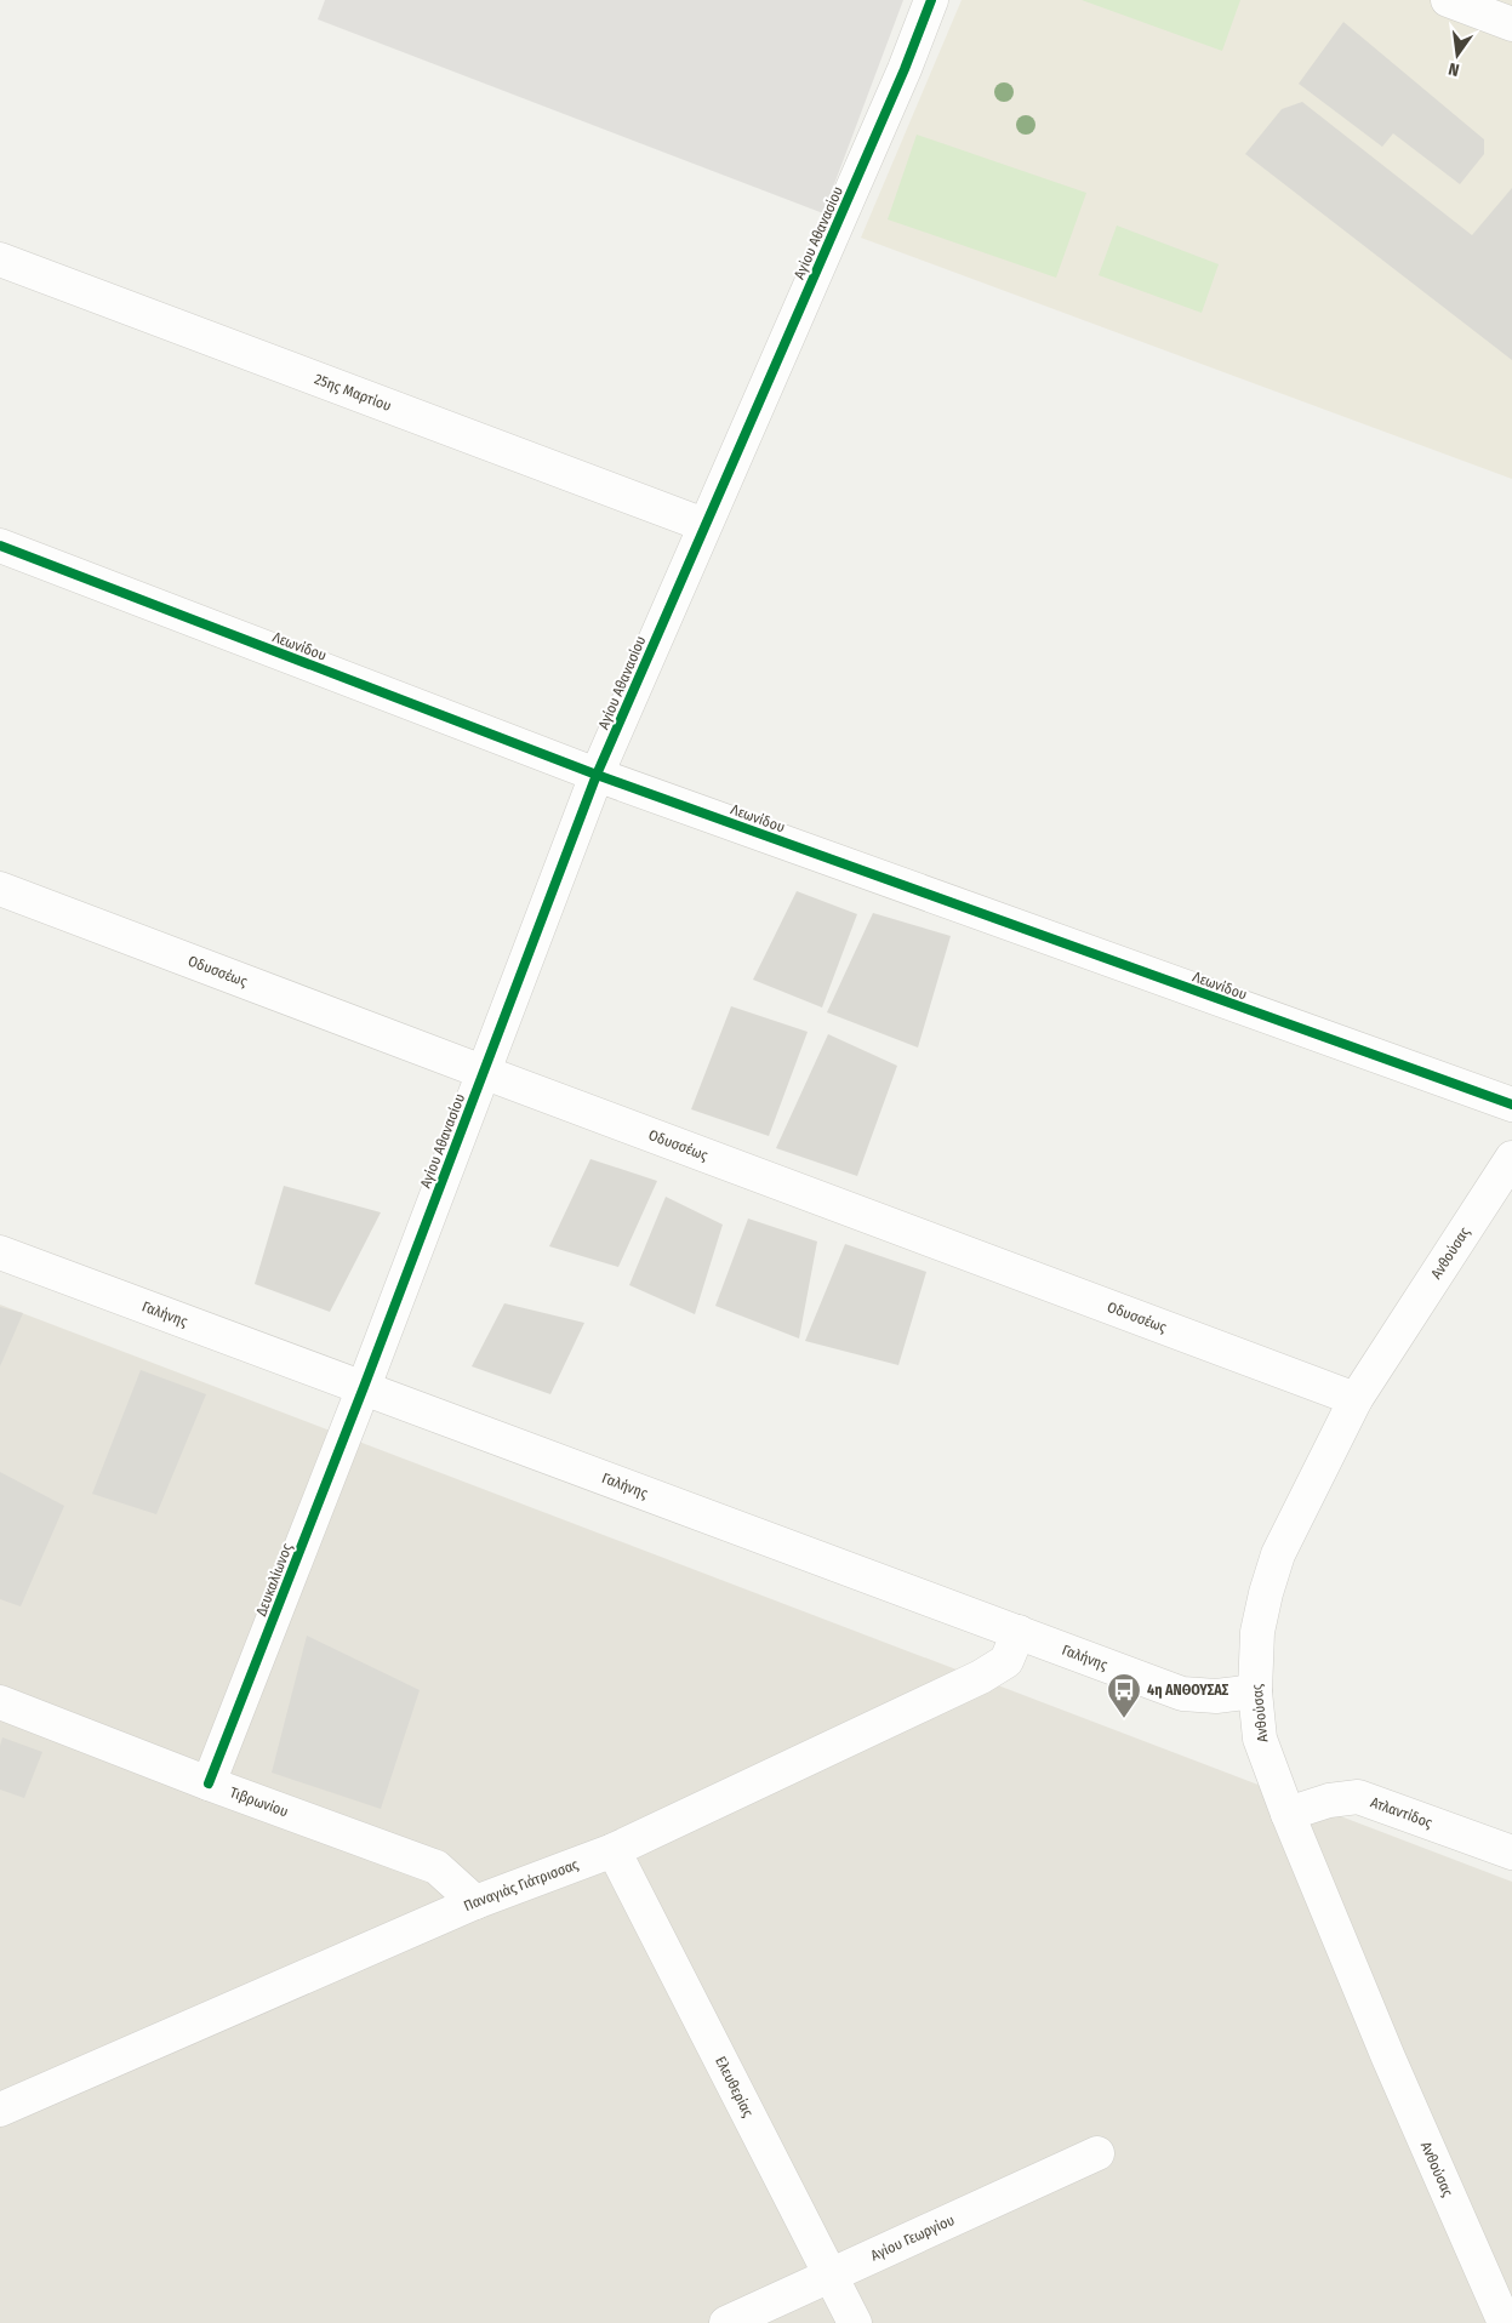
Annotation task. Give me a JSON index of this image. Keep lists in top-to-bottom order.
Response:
{
  "streets": {
    "street": [
      "Αγίου Αθανασίου",
      "25ης Μαρτίου",
      "Λεωνίδου",
      "Οδυσσέως",
      "Ανθούσας",
      "Γαλήνης",
      "Δευκαλίωνος",
      "Τιβρωνίου",
      "Ατλαντίδος",
      "Παναγιάς Γιάτρισσας",
      "Ελευθερίας",
      "Αγίου Γεωργίου"
    ]
  },
  "crossings": [
    ["Αγίου Αθανασίου", "25ης Μαρτίου"],
    ["Αγίου Αθανασίου", "Λεωνίδου"],
    ["Αγίου Αθανασίου", "Οδυσσέως"],
    ["Αγίου Αθανασίου", "Γαλήνης"],
    ["Αγίου Αθανασίου", "Δευκαλίωνος"],
    ["Οδυσσέως", "Ανθούσας"],
    ["Ανθούσας", "Γαλήνης"],
    ["Ανθούσας", "Ατλαντίδος"],
    ["Γαλήνης", "Δευκαλίωνος"],
    ["Γαλήνης", "Παναγιάς Γιάτρισσας"],
    ["Δευκαλίωνος", "Τιβρωνίου"],
    ["Τιβρωνίου", "Παναγιάς Γιάτρισσας"],
    ["Παναγιάς Γιάτρισσας", "Ελευθερίας"],
    ["Ελευθερίας", "Αγίου Γεωργίου"]
  ],
  "places": {
    "bus stop": ["4η ΑΝΘΟΥΣΑΣ"]
  },
  "north": "bottom"
}
